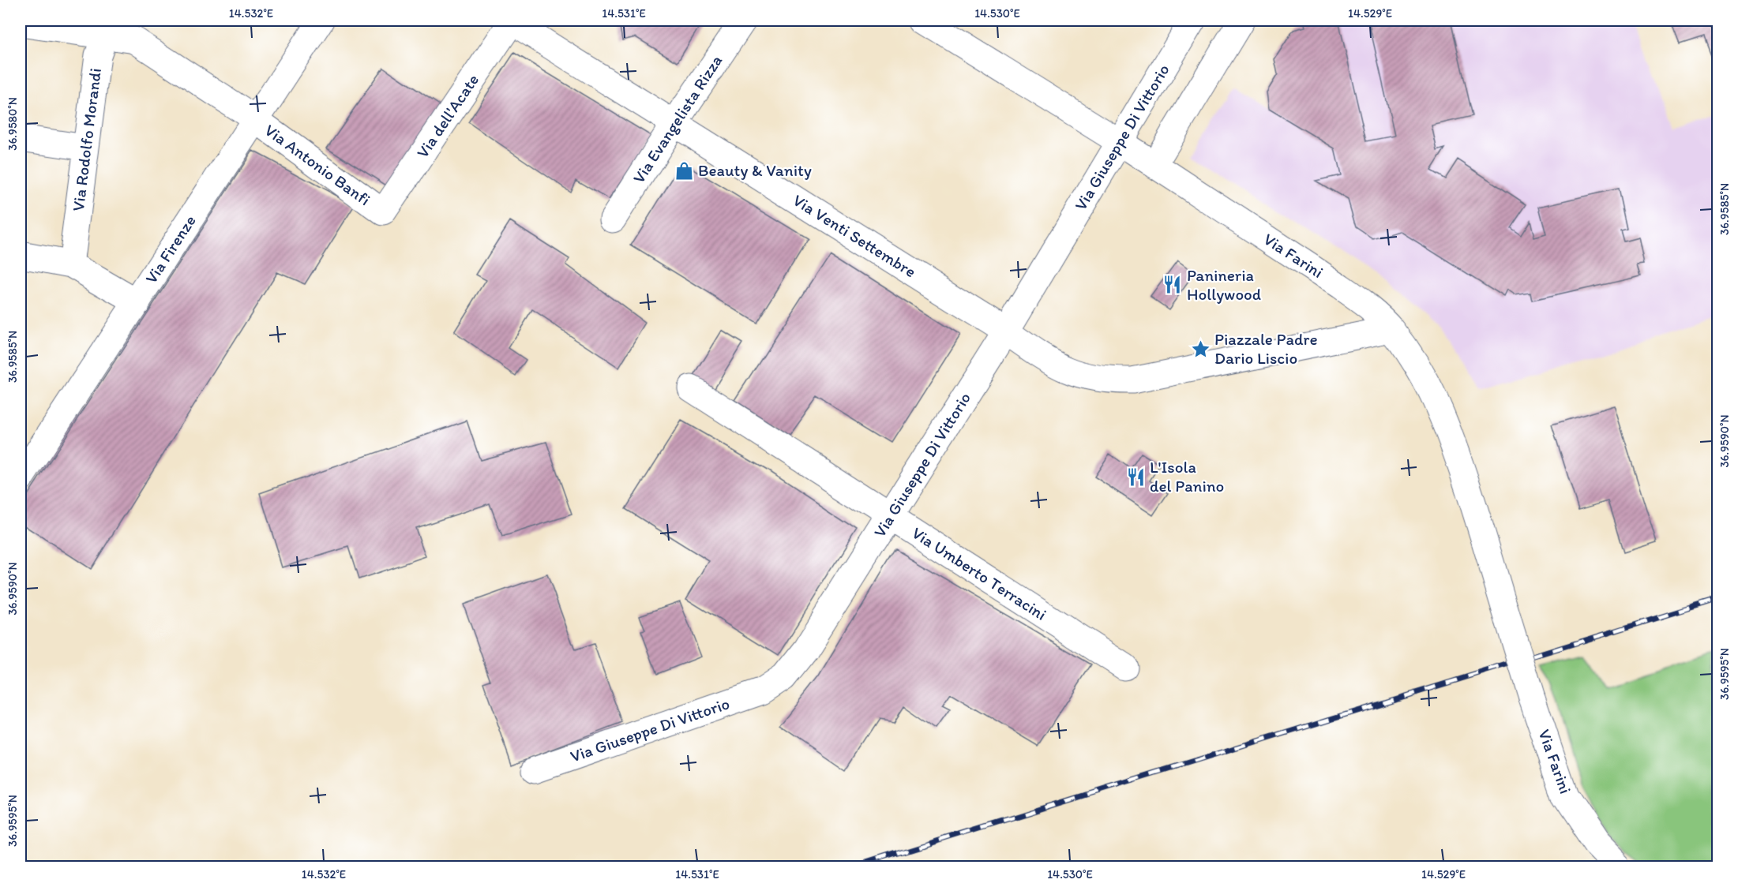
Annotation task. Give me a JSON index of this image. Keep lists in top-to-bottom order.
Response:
{
  "streets": {
    "street": [
      "Via dell'Acate",
      "Via Evangelista Rizza",
      "Via Giuseppe Di Vittorio",
      "Via Rodolfo Morandi",
      "Via Antonio Banfi",
      "Via Venti Settembre",
      "Via Firenze",
      "Via Farini",
      "Via Umberto Terracini"
    ]
  },
  "crossings": [
    ["Via dell'Acate", "Via Antonio Banfi"],
    ["Via dell'Acate", "Via Venti Settembre"],
    ["Via Evangelista Rizza", "Via Venti Settembre"],
    ["Via Giuseppe Di Vittorio", "Via Venti Settembre"],
    ["Via Giuseppe Di Vittorio", "Via Farini"],
    ["Via Giuseppe Di Vittorio", "Via Umberto Terracini"],
    ["Via Rodolfo Morandi", "Via Antonio Banfi"],
    ["Via Antonio Banfi", "Via Firenze"],
    ["Via Venti Settembre", "Via Farini"]
  ],
  "places": {
    "shop": ["Beauty & Vanity"],
    "restaurant": ["Panineria Hollywood", "L'Isola del Panino"],
    "place": ["Piazzale Padre Dario Liscio"]
  },
  "coordinates": [
    "14.532°E",
    "14.531°E",
    "14.530°E",
    "14.529°E",
    "36.9580°N",
    "36.9585°N",
    "36.9590°N",
    "36.9595°N"
  ]
}
